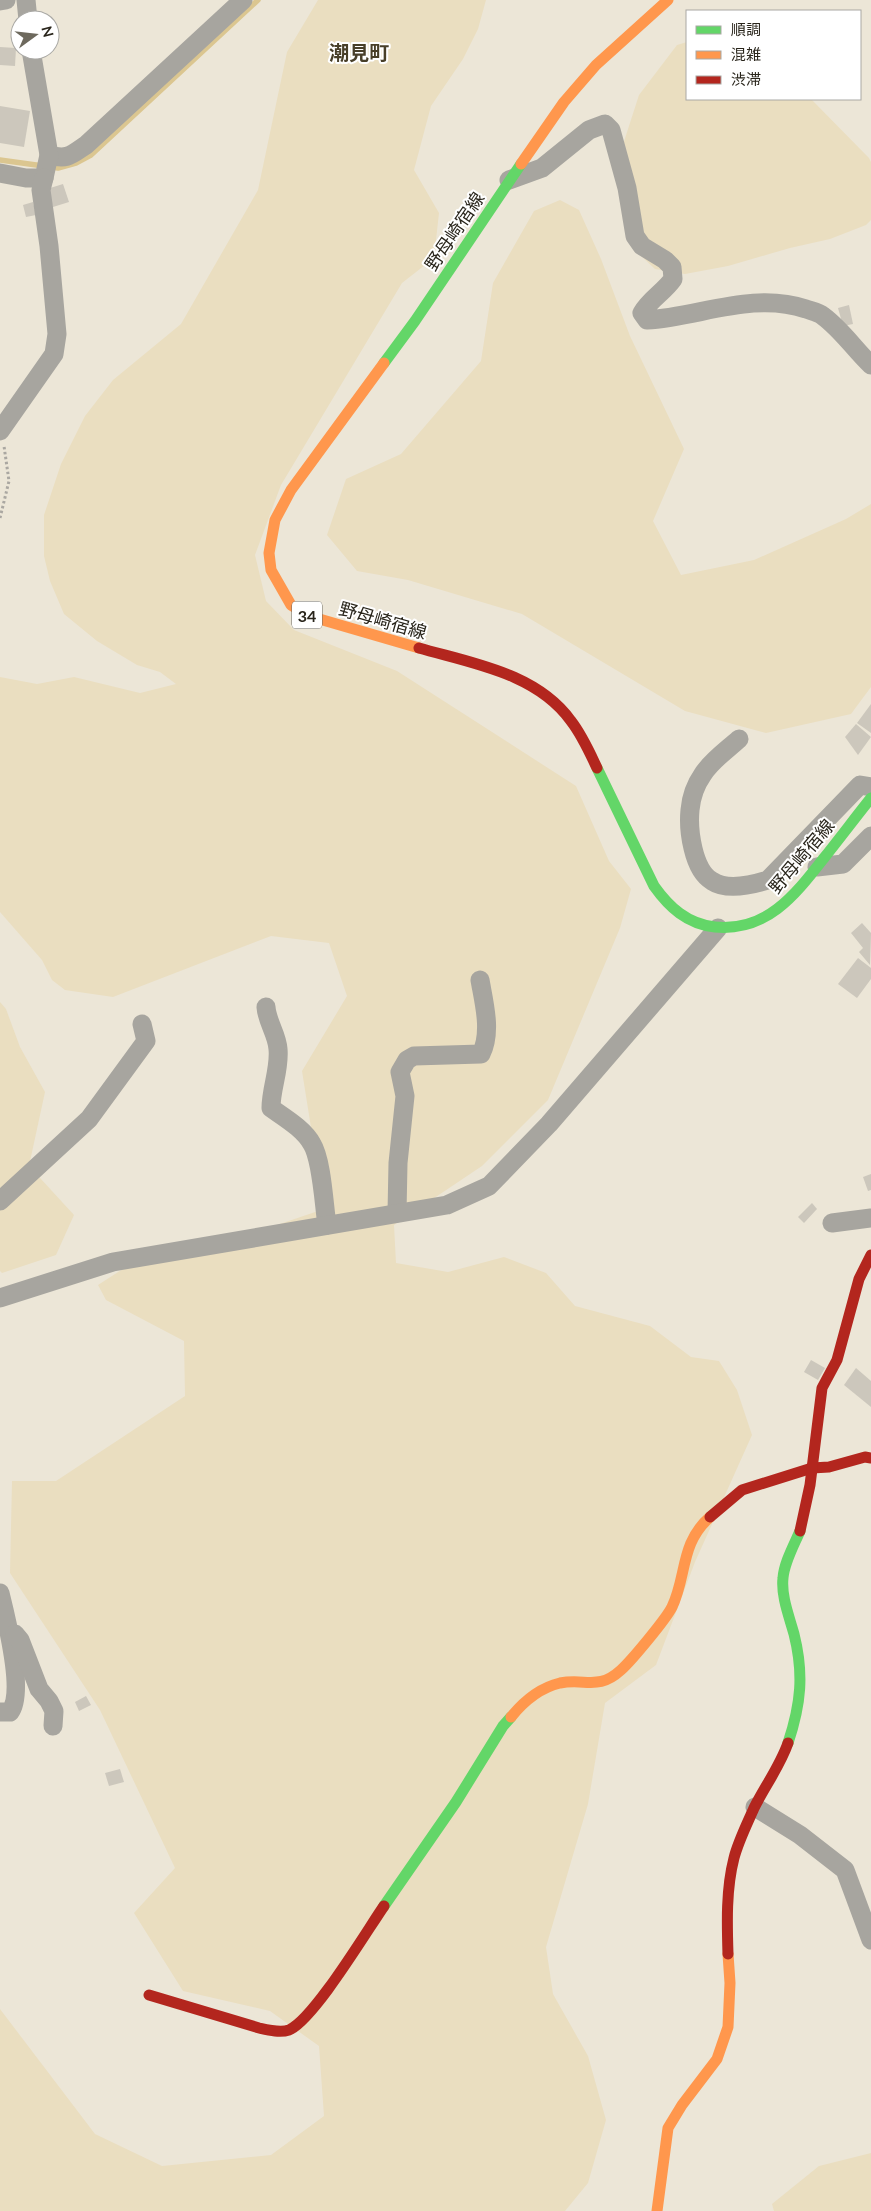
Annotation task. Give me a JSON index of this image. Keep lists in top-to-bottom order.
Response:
{
  "streets": {
    "street": ["野母崎宿線", "34"]
  },
  "districts": ["潮見町"],
  "legend": ["順調", "混雑", "渋滞"],
  "north": "right"
}
